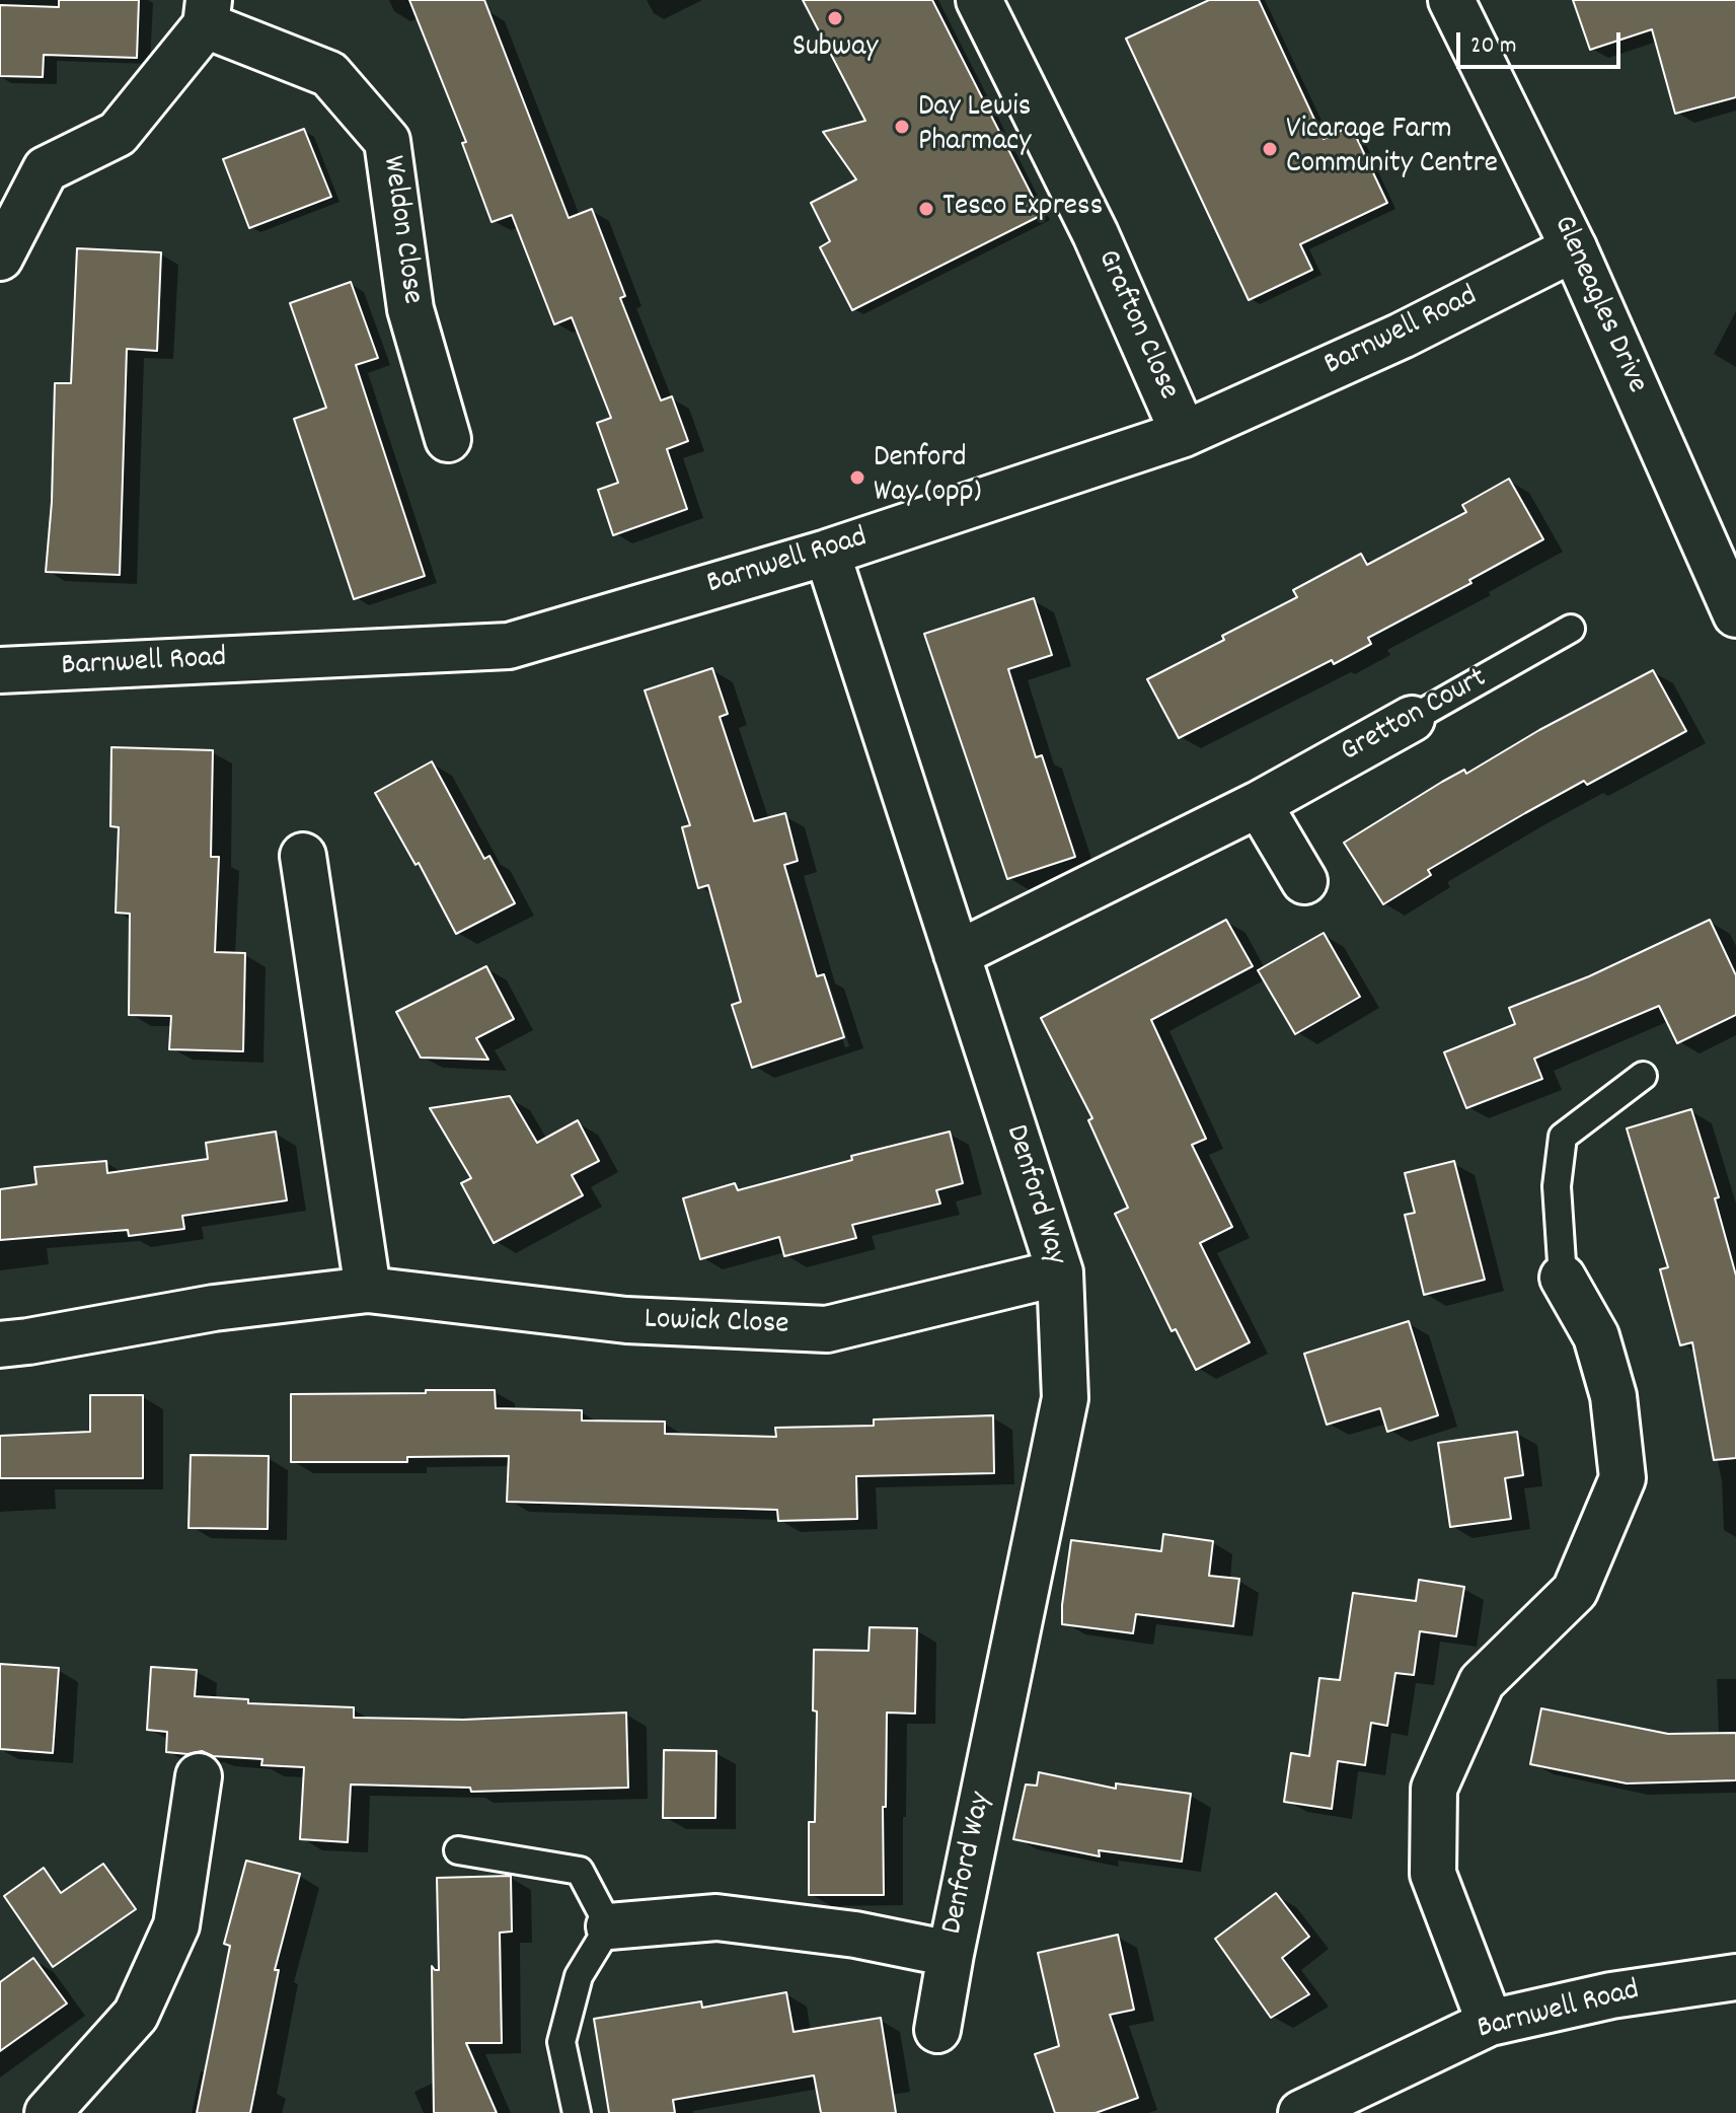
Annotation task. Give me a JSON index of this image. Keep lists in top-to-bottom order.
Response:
{
  "streets": {
    "street": [
      "Weldon Close",
      "Gleneagles Drive",
      "Grafton Close",
      "Barnwell Road",
      "Gretton Court",
      "Denford Way",
      "Lowick Close"
    ]
  },
  "crossings": [
    ["Gleneagles Drive", "Barnwell Road"],
    ["Grafton Close", "Barnwell Road"],
    ["Barnwell Road", "Denford Way"],
    ["Gretton Court", "Denford Way"],
    ["Denford Way", "Lowick Close"]
  ],
  "places": [
    "Subway",
    "Day Lewis Pharmacy",
    "Vicarage Farm Community Centre",
    "Tesco Express",
    "Denford Way (opp)"
  ],
  "scale_bar": "20 m"
}
